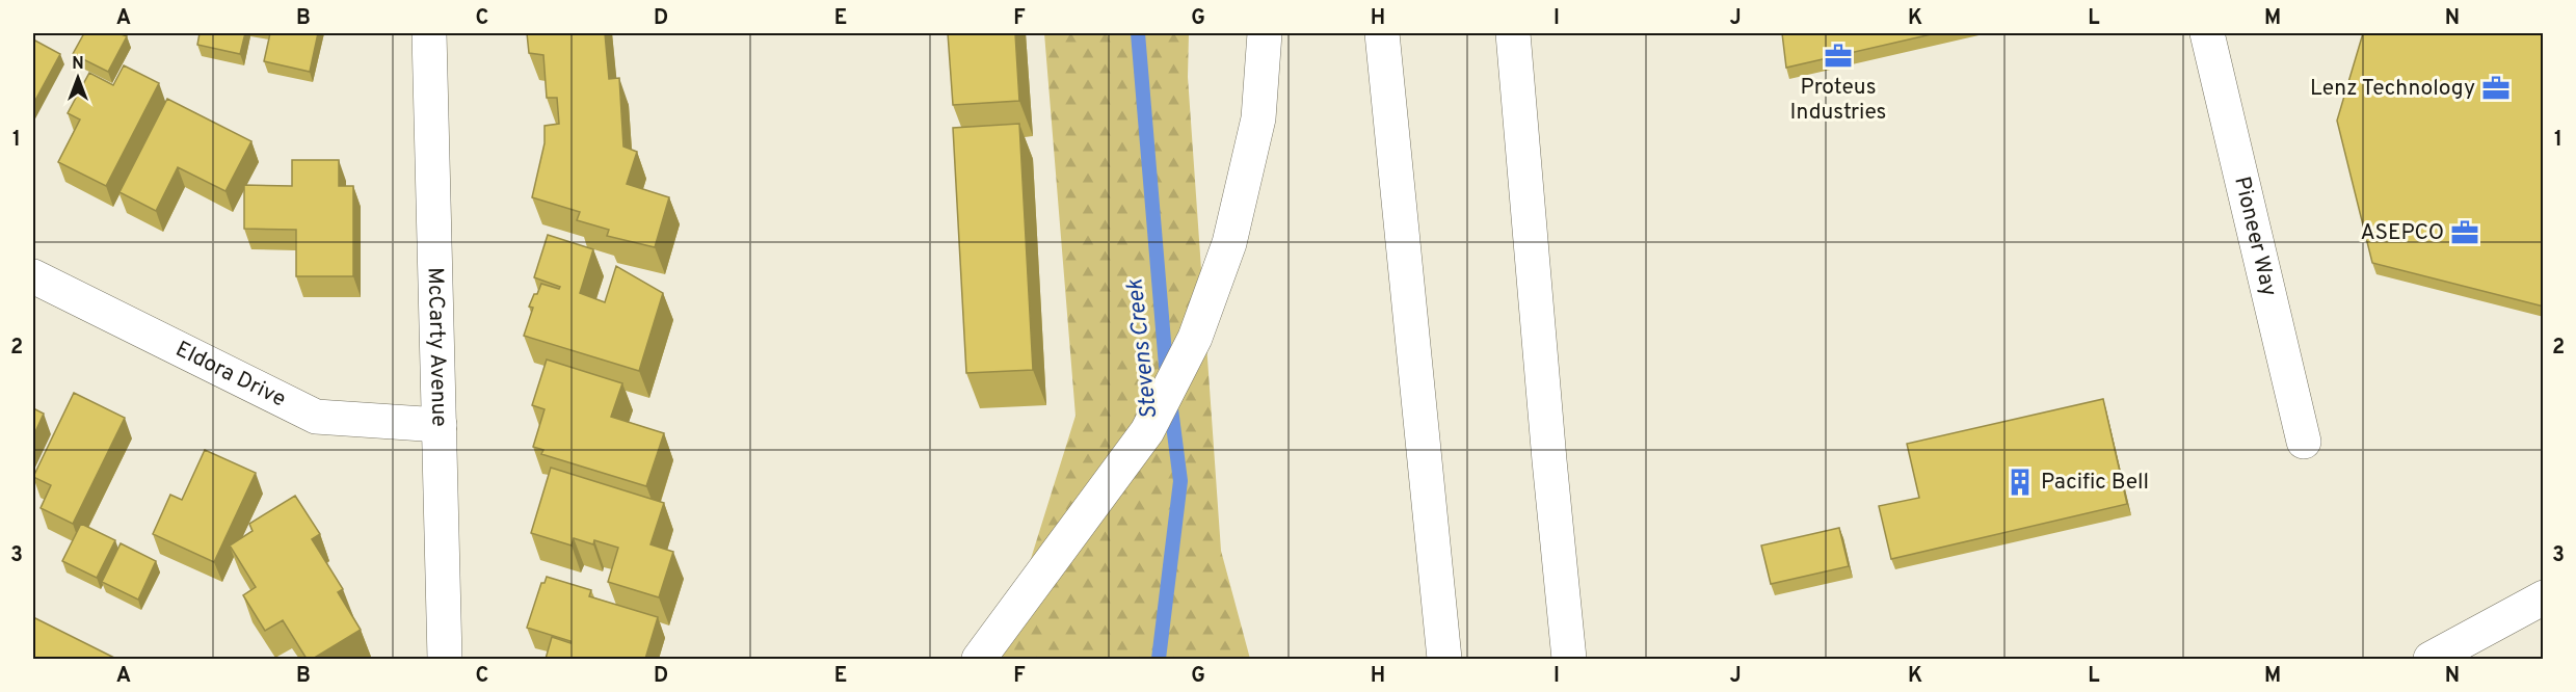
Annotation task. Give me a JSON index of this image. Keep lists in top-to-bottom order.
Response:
{
  "streets": {
    "main road": ["Pioneer Way", "McCarty Avenue", "Eldora Drive"]
  },
  "crossings": [
    ["McCarty Avenue", "Eldora Drive"]
  ],
  "water": ["Stevens Creek"],
  "places": {
    "office": ["Proteus Industries", "Lenz Technology", "ASEPCO"],
    "building": ["Pacific Bell"]
  },
  "north": "top",
  "grid": {
    "columns": [
      "A",
      "B",
      "C",
      "D",
      "E",
      "F",
      "G",
      "H",
      "I",
      "J",
      "K",
      "L",
      "M",
      "N"
    ],
    "rows": ["1", "2", "3"]
  }
}
